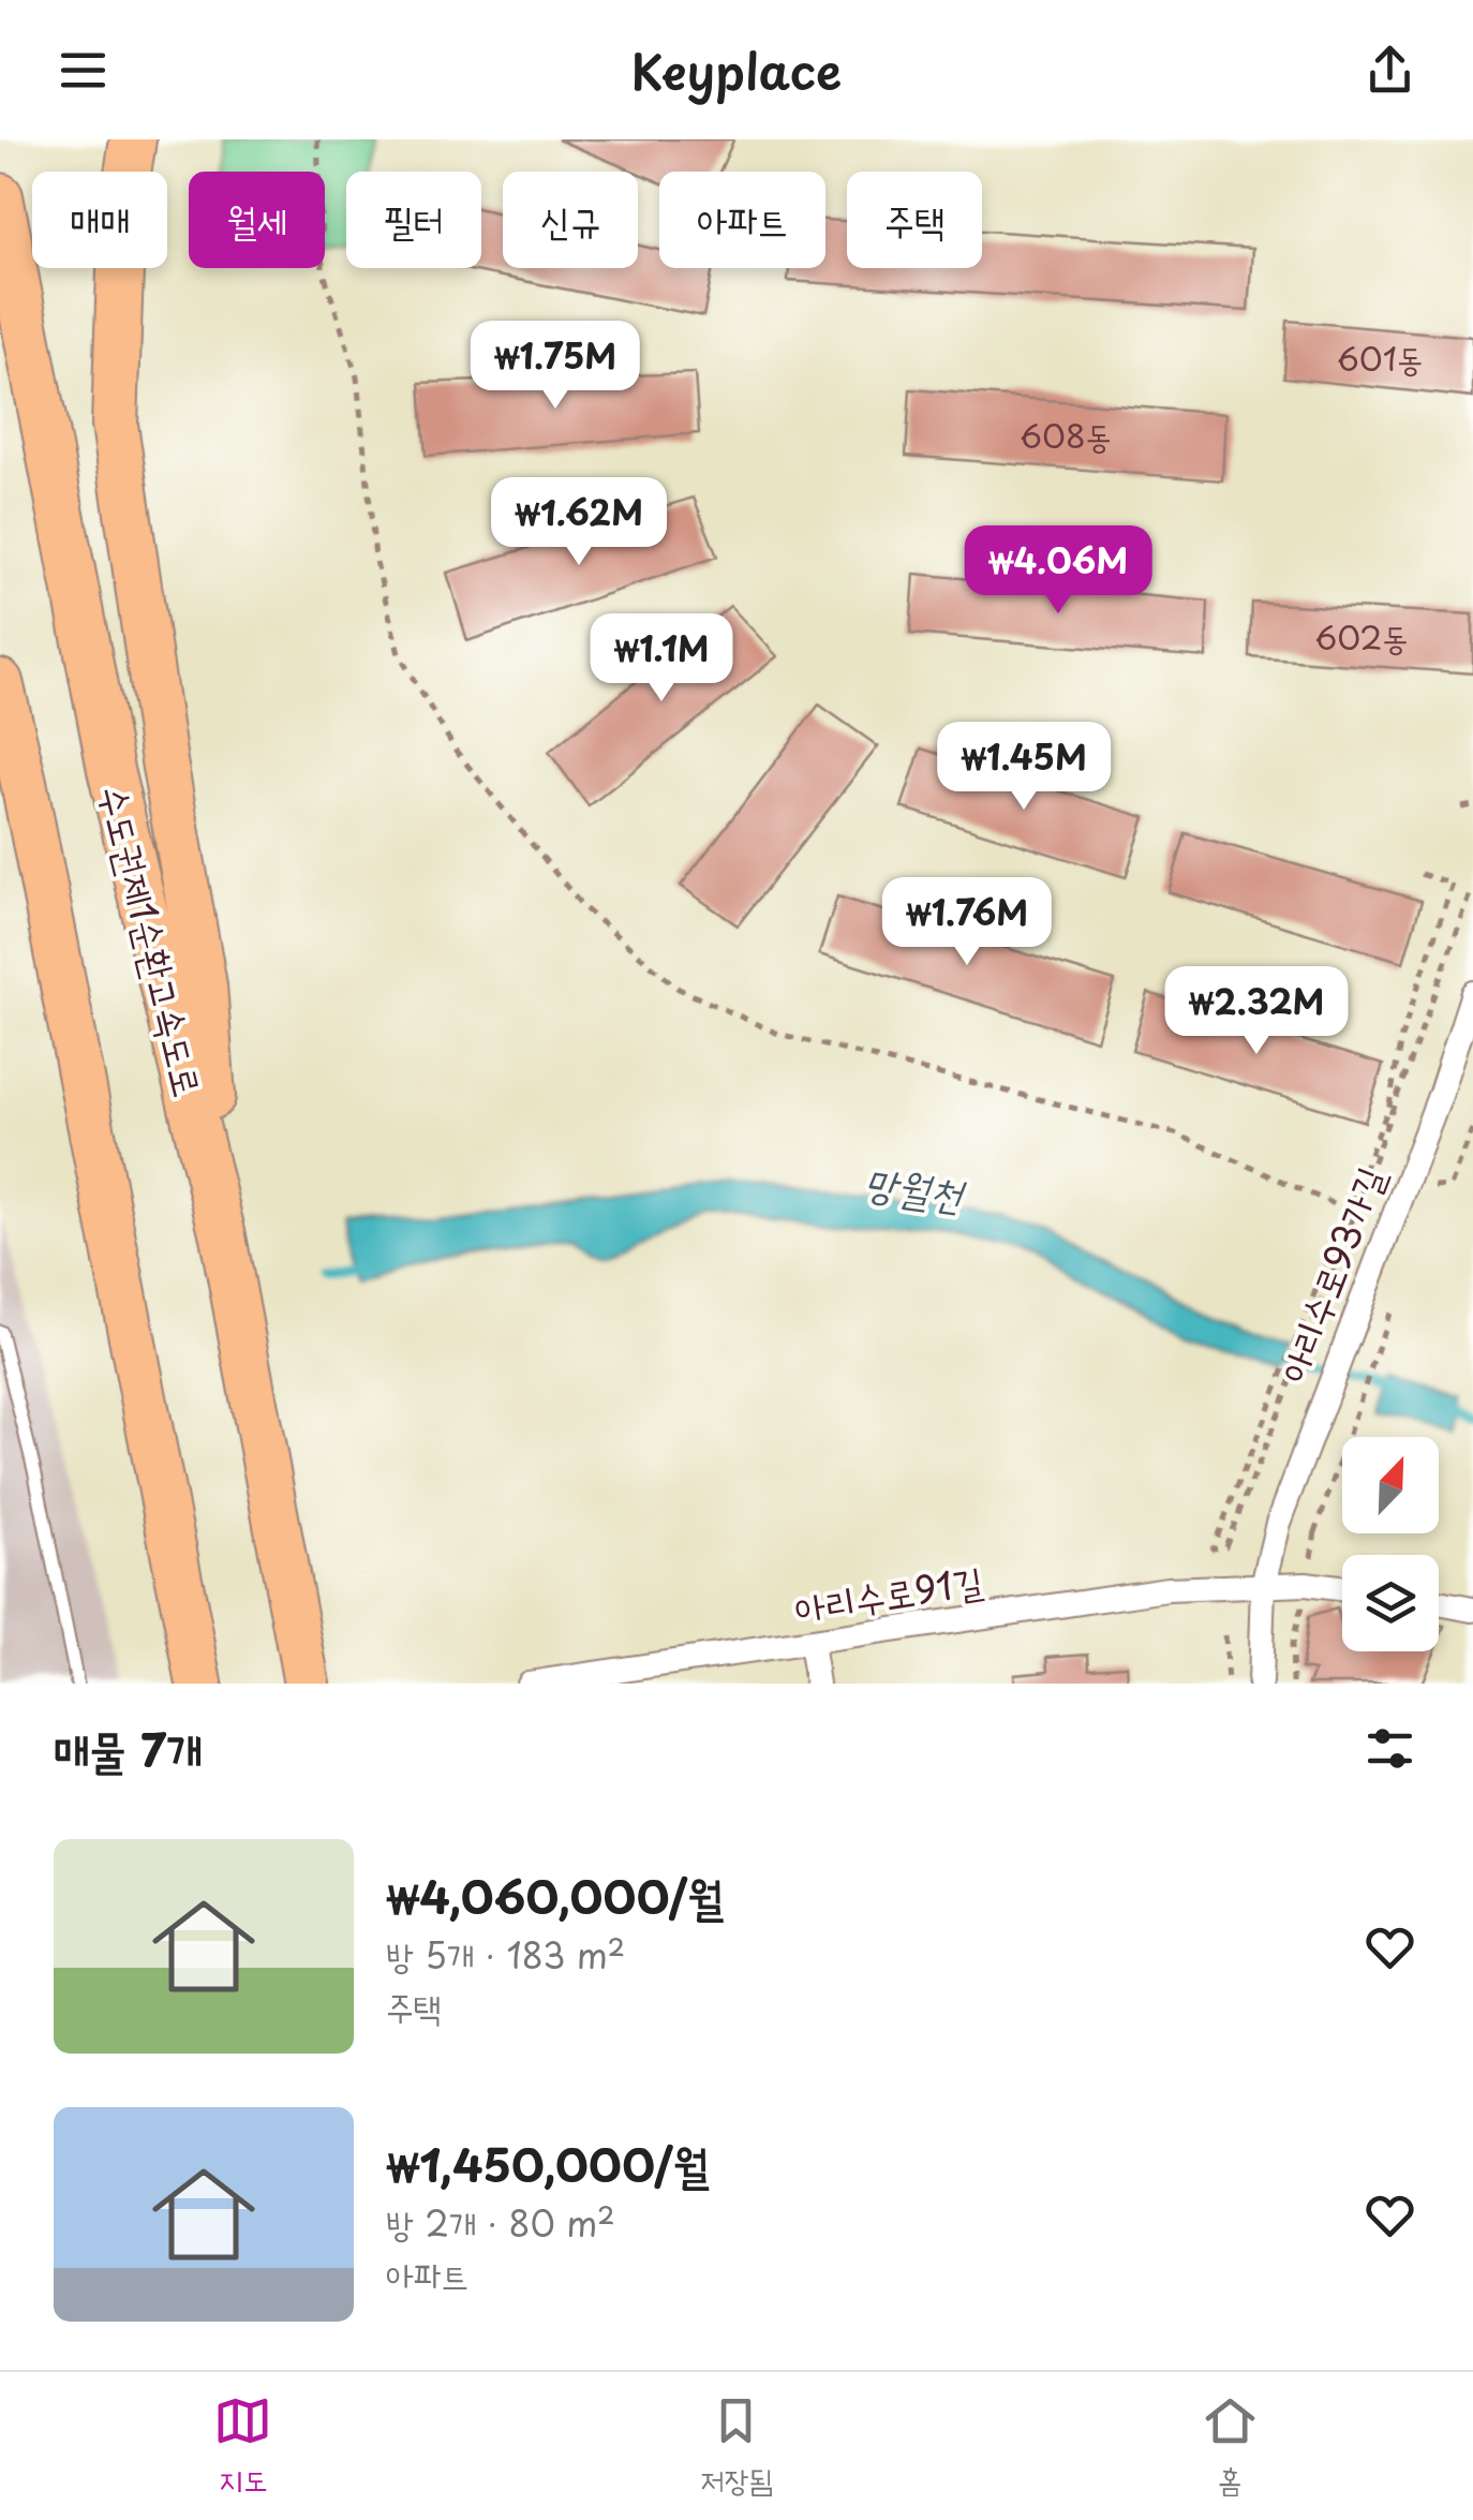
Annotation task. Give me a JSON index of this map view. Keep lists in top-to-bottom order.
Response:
{
  "streets": {
    "highway": ["수도권제1순환고속도로"],
    "street": ["아리수로93가길", "아리수로91길"]
  },
  "crossings": [
    ["아리수로93가길", "아리수로91길"]
  ],
  "water": ["망월천"],
  "house_numbers": ["601동", "608동", "602동"],
  "north": "top right",
  "page": {
    "header": "Keyplace",
    "chip": [
      "매매",
      "월세",
      "필터",
      "신규",
      "아파트",
      "주택"
    ],
    "price": [
      "₩1.75M",
      "₩1.62M",
      "₩4.06M",
      "₩1.1M",
      "₩1.45M",
      "₩1.76M",
      "₩2.32M"
    ],
    "heading": "매물 7개",
    "list": [
      {
        "name": "₩4,060,000/월",
        "note": "방 5개 · 183 m² · 주택"
      },
      {
        "name": "₩1,450,000/월",
        "note": "방 2개 · 80 m² · 아파트"
      }
    ],
    "tabs": ["지도", "저장됨", "홈"]
  }
}
